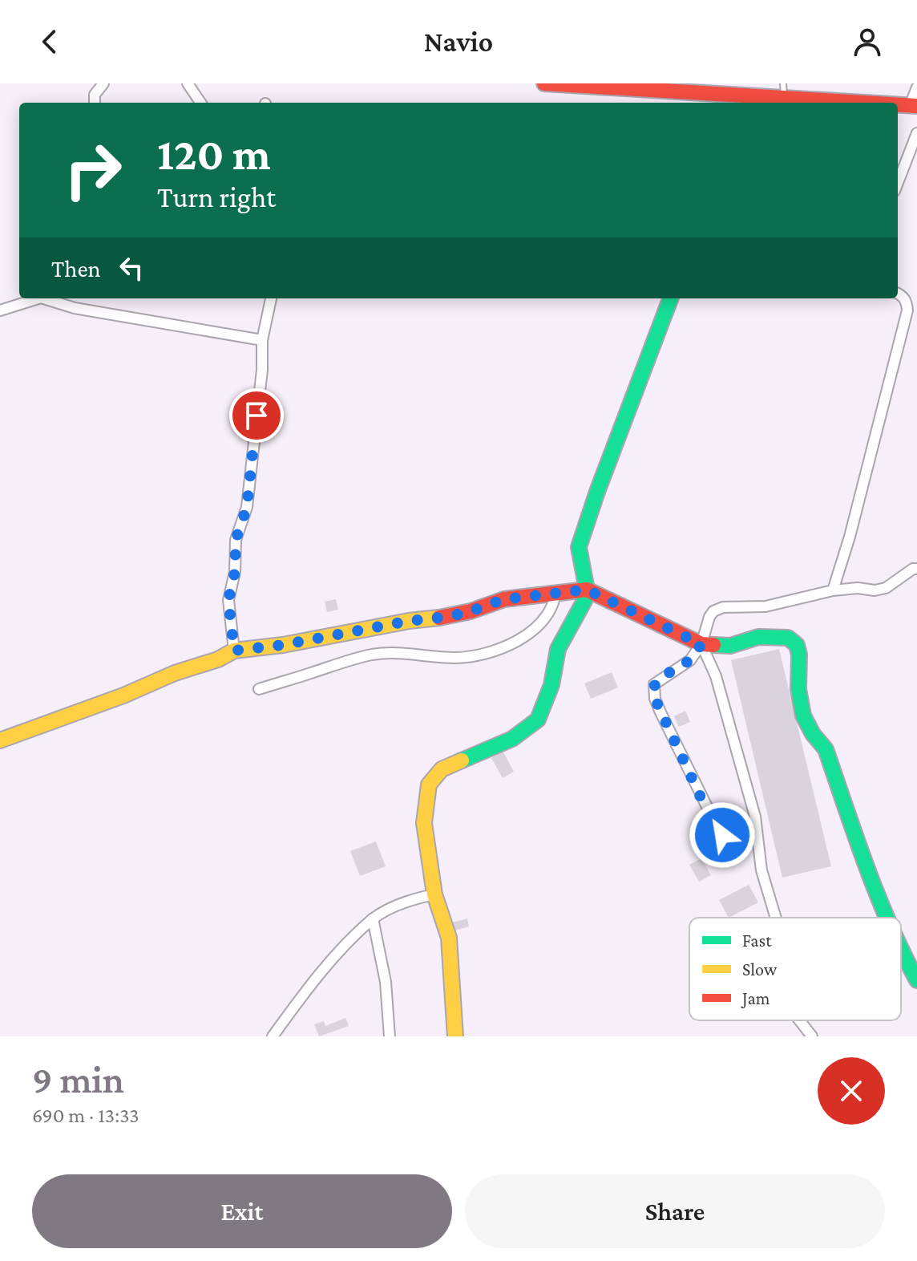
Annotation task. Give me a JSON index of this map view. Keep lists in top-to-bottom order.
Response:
{
  "legend": ["Fast", "Slow", "Jam"],
  "page": {
    "header": "Navio",
    "turn": ["120 m", "Turn right"],
    "then": "Then",
    "heading": ["9 min", "690 m · 13:33"],
    "buttons": ["Exit", "Share"]
  }
}
